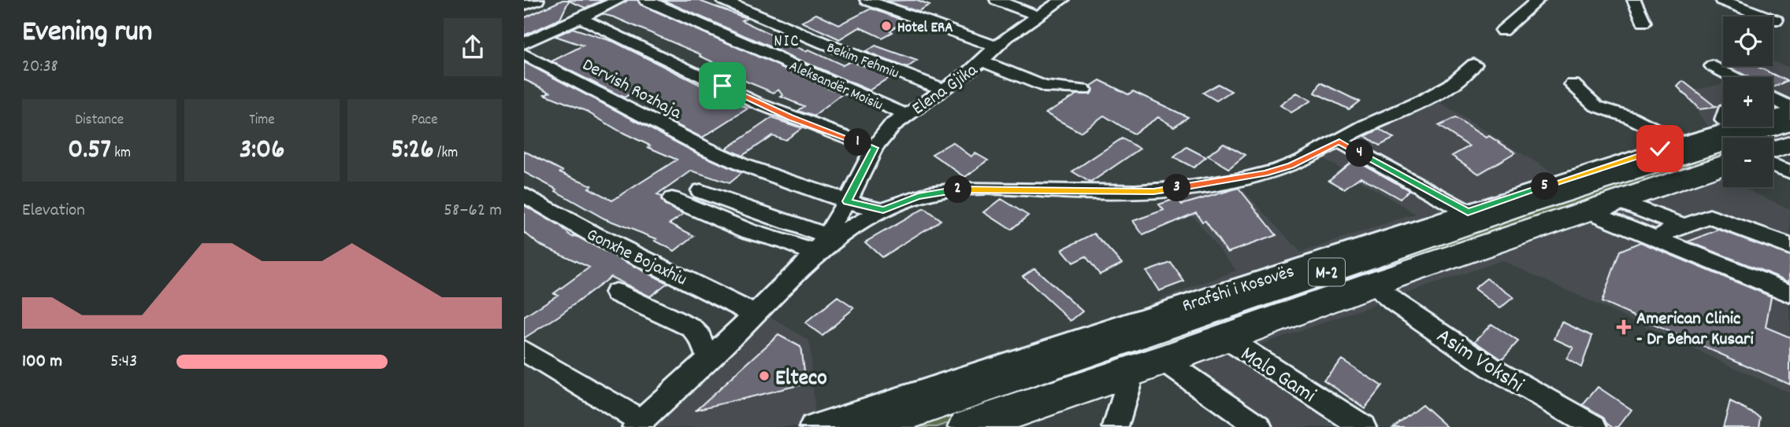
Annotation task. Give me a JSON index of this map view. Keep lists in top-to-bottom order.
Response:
{
  "streets": {
    "highway": ["M-2", "Rrafshi i Kosovës"],
    "street": [
      "Bekim Fehmiu",
      "Aleksandër Moisiu",
      "Dervish Rozhaja",
      "Elena Gjika",
      "Gonxhe Bojaxhiu",
      "Asim Vokshi",
      "Malo Gami"
    ]
  },
  "crossings": [
    ["Bekim Fehmiu", "Elena Gjika"],
    ["Aleksandër Moisiu", "Elena Gjika"],
    ["Dervish Rozhaja", "Elena Gjika"],
    ["Elena Gjika", "Gonxhe Bojaxhiu"],
    ["M-2", "Asim Vokshi"],
    ["M-2", "Malo Gami"]
  ],
  "districts": ["NIC"],
  "places": {
    "other": ["Hotel ERA", "Elteco"],
    "health": ["American Clinic - Dr Behar Kusari"]
  },
  "page": {
    "heading": ["Evening run", "20:38"],
    "map_buttons": ["+", "−"],
    "stats": [
      ["Distance", "0.57 km"],
      ["Time", "3:06"],
      ["Pace", "5:26 /km"]
    ],
    "pins": [
      "1",
      "4",
      "5",
      "3",
      "2"
    ],
    "chart": ["Elevation", "58–62 m"],
    "list": [
      {
        "name": "100 m",
        "note": "5:43"
      }
    ]
  }
}
